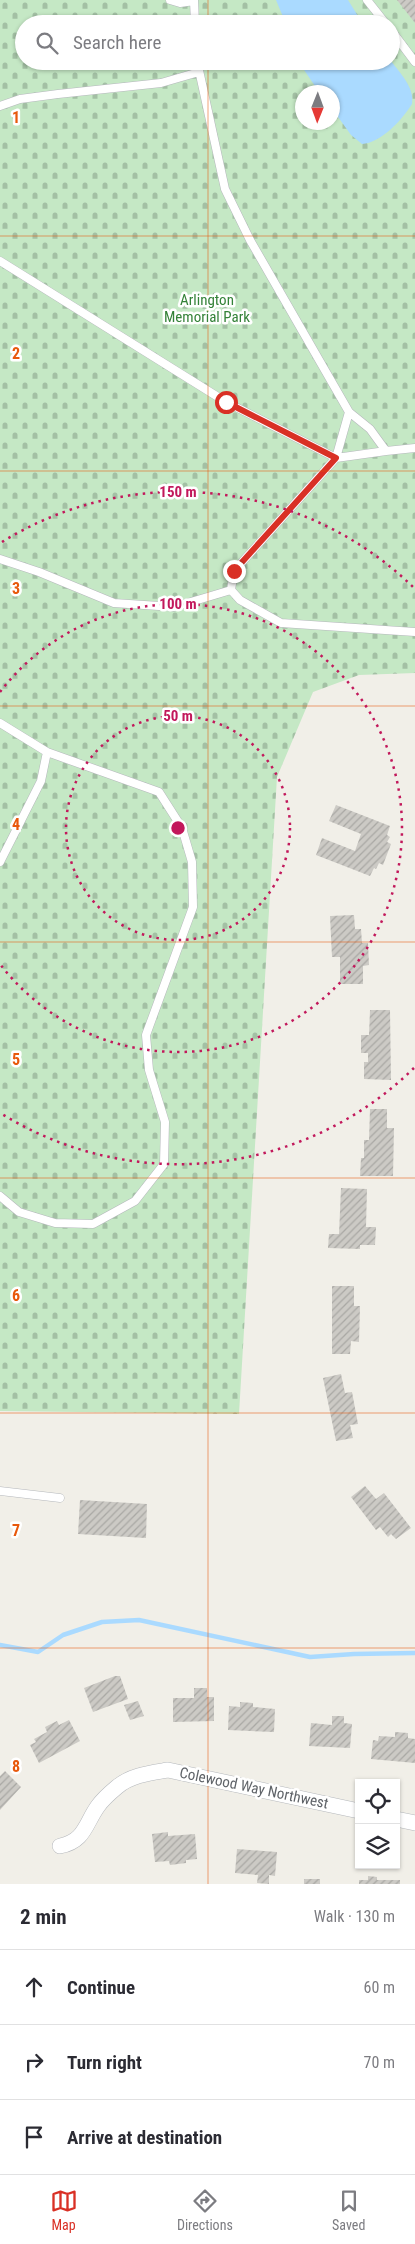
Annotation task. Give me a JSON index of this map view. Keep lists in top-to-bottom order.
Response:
{
  "streets": {
    "street": ["Colewood Way Northwest"]
  },
  "parks": ["Arlington Memorial Park"],
  "north": "bottom",
  "page": {
    "search": "Search here",
    "heading": ["2 min", "Walk · 130 m"],
    "list": [
      ["Continue", "60 m"],
      ["Turn right", "70 m"],
      "Arrive at destination"
    ],
    "nav": ["Map", "Directions", "Saved"]
  },
  "grid": {
    "rows": [
      "1",
      "2",
      "3",
      "4",
      "5",
      "6",
      "7",
      "8"
    ]
  },
  "rings": ["150 m", "100 m", "50 m"]
}
